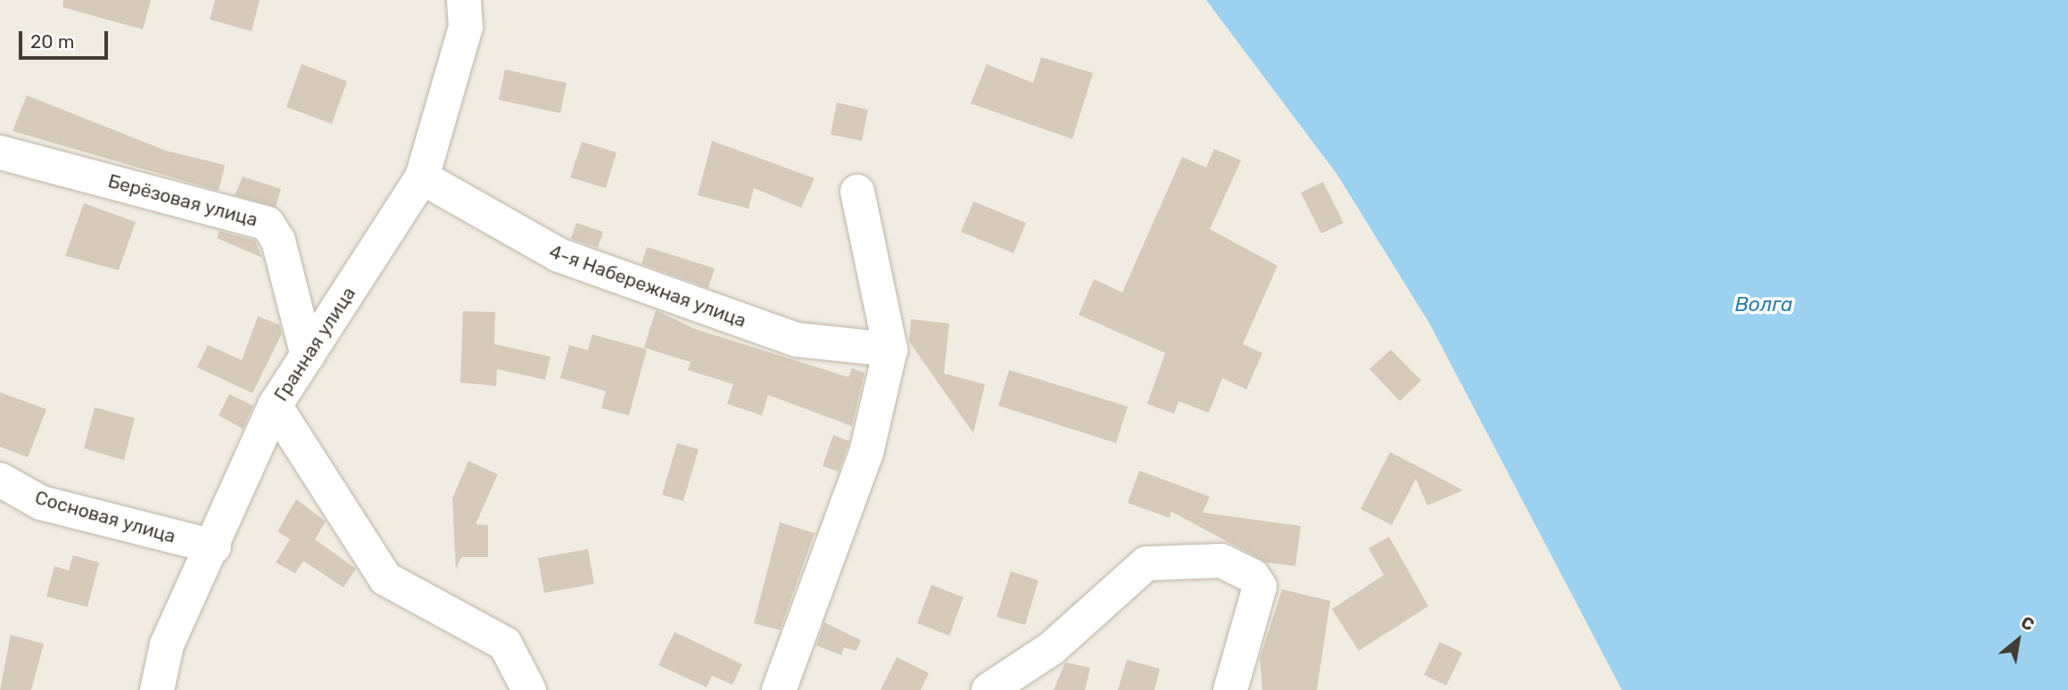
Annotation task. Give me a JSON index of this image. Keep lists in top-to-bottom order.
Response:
{
  "streets": {
    "street": [
      "Берёзовая улица",
      "4-я Набережная улица",
      "Гранная улица",
      "Сосновая улица"
    ]
  },
  "crossings": [
    ["Берёзовая улица", "Гранная улица"],
    ["4-я Набережная улица", "Гранная улица"],
    ["Гранная улица", "Сосновая улица"]
  ],
  "water": ["Волга"],
  "scale_bar": "20 m",
  "north": "top right"
}
